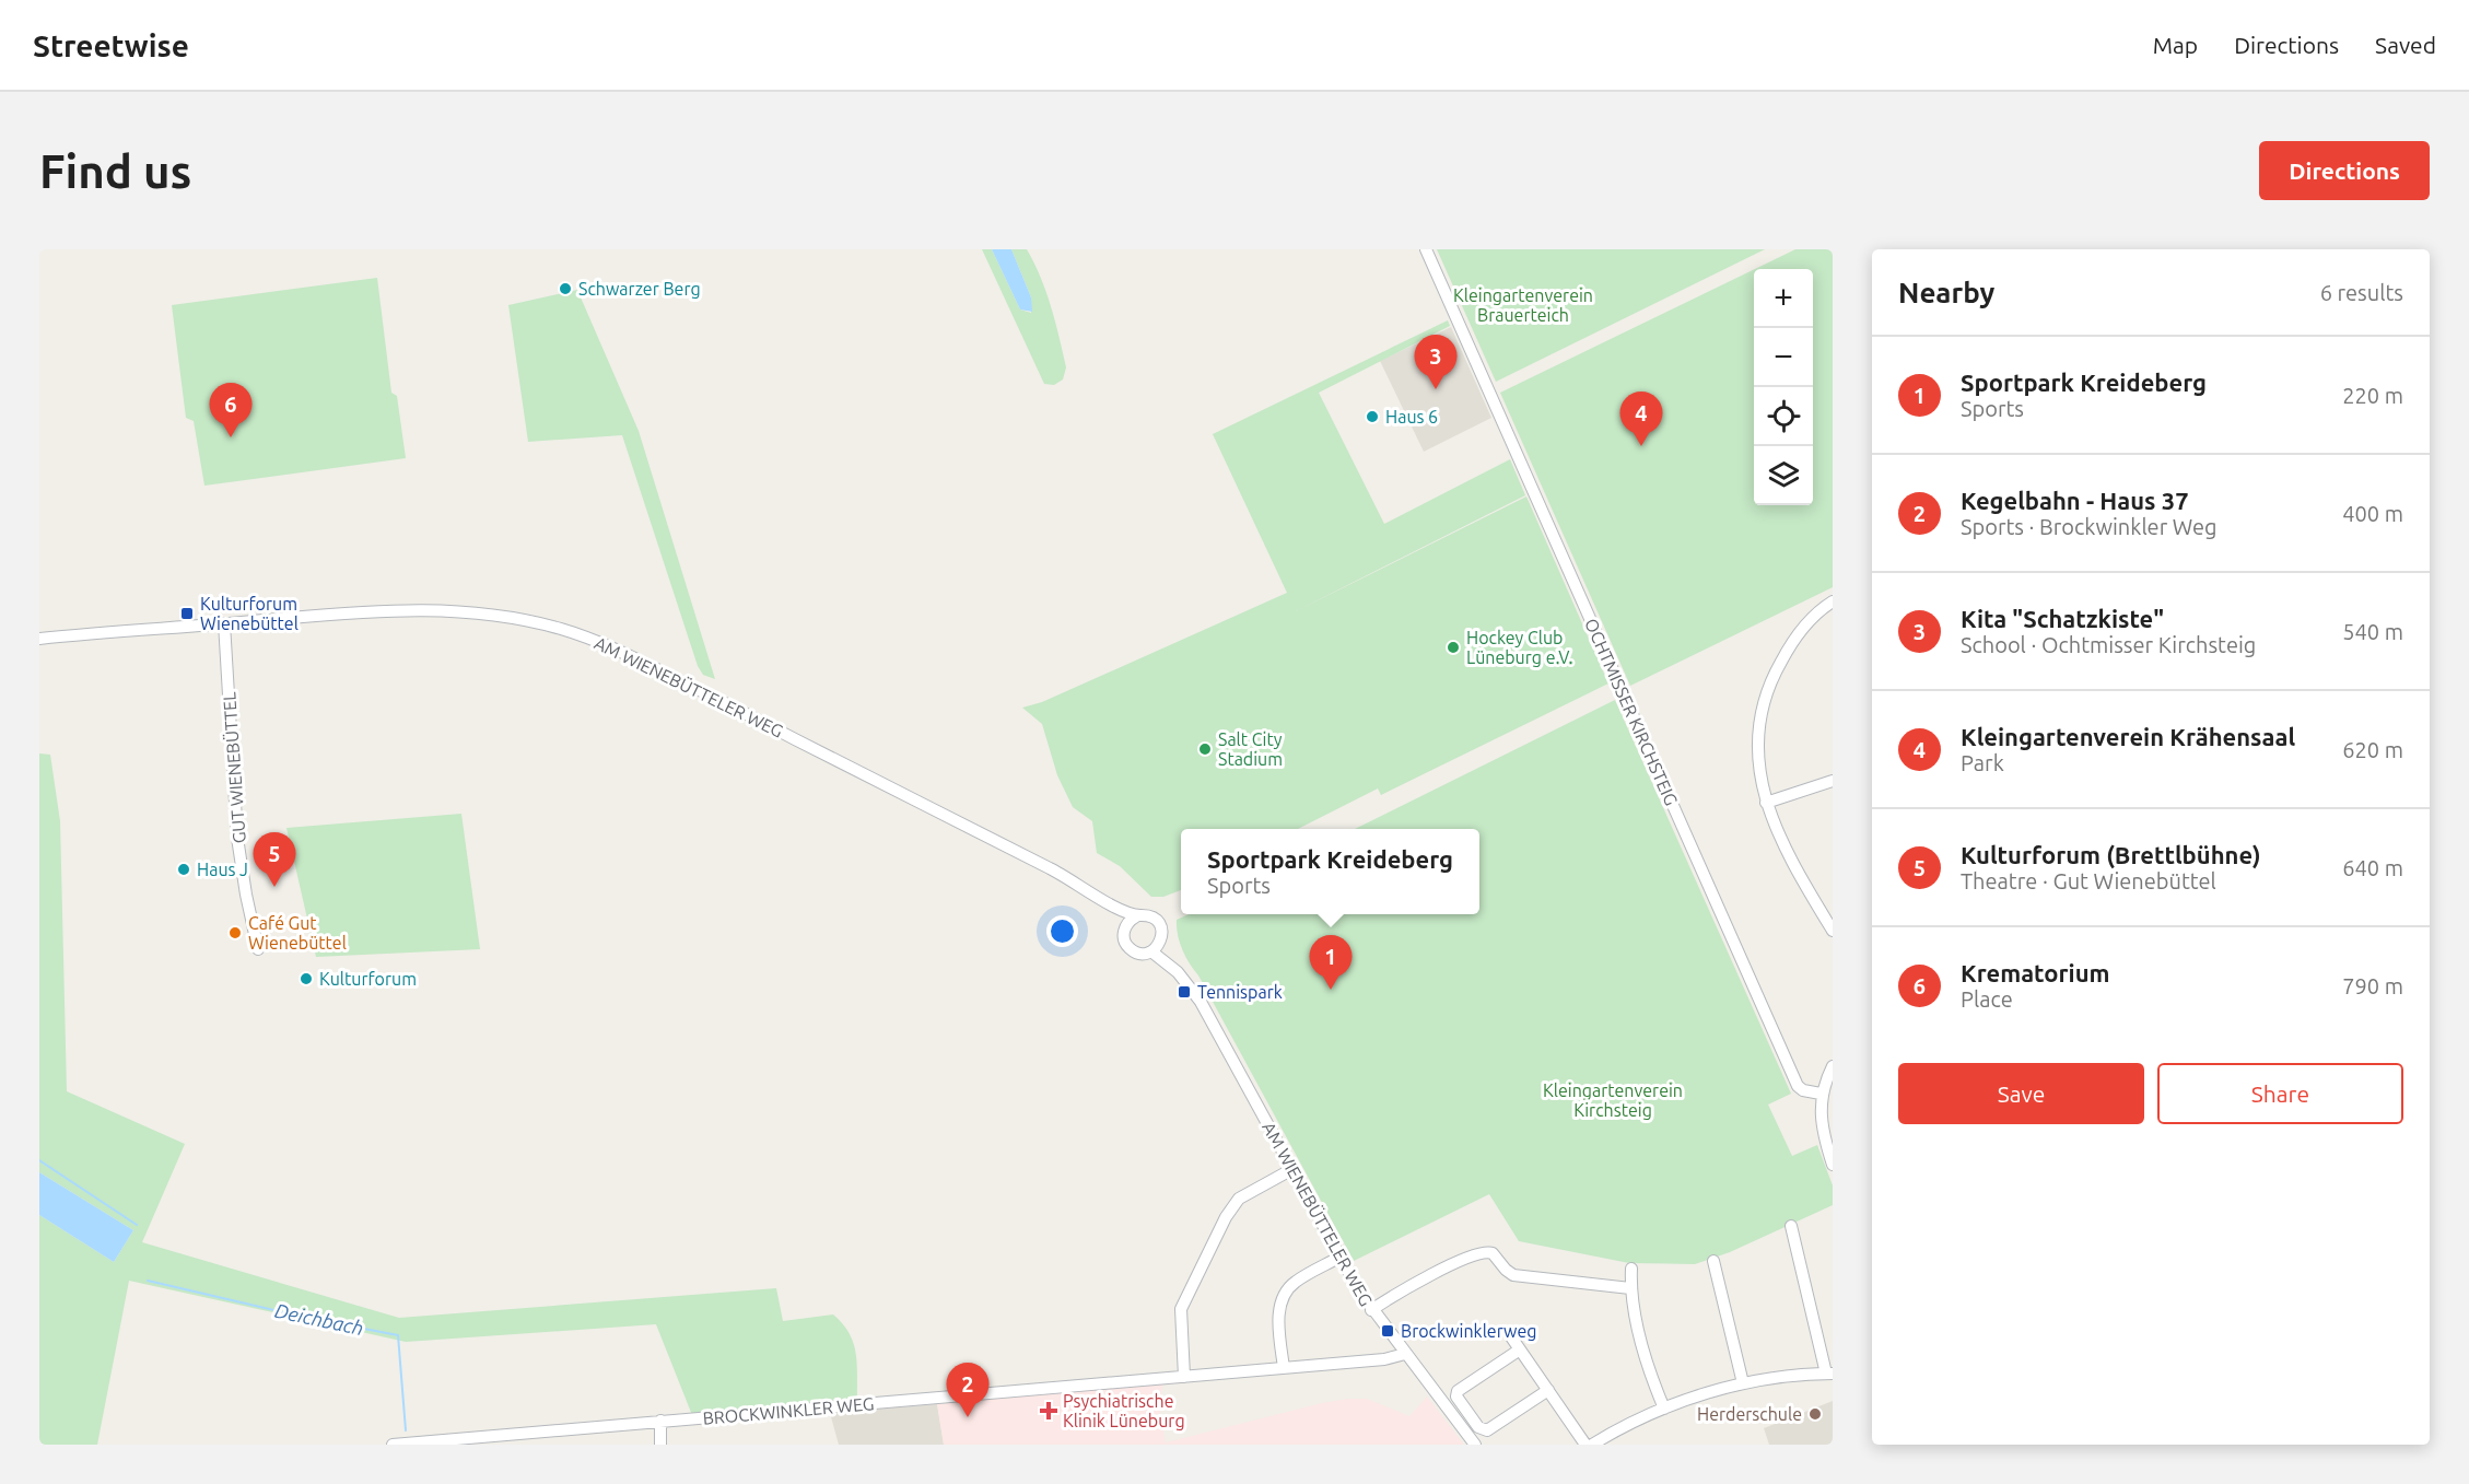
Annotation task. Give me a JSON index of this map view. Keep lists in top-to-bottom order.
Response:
{
  "streets": {
    "street": [
      "AM WIENEBÜTTELER WEG",
      "OCHTMISSER KIRCHSTEIG",
      "GUT WIENEBÜTTEL",
      "BROCKWINKLER WEG"
    ]
  },
  "crossings": [
    ["AM WIENEBÜTTELER WEG", "GUT WIENEBÜTTEL"],
    ["AM WIENEBÜTTELER WEG", "BROCKWINKLER WEG"]
  ],
  "water": ["Deichbach"],
  "parks": ["Kleingartenverein Brauerteich", "Kleingartenverein Kirchsteig"],
  "places": {
    "other": [
      "Schwarzer Berg",
      "Haus 6",
      "Hockey Club Lüneburg e.V.",
      "Salt City Stadium",
      "Haus J",
      "Café Gut Wienebüttel",
      "Kulturforum",
      "Herderschule"
    ],
    "transit": ["Kulturforum Wienebüttel", "Tennispark", "Brockwinklerweg"],
    "health": ["Psychiatrische Klinik Lüneburg"]
  },
  "page": {
    "header": "Streetwise",
    "nav": ["Map", "Directions", "Saved"],
    "buttons": [
      "Directions",
      ["Save", "Share"]
    ],
    "title": "Find us",
    "heading": ["Nearby", "6 results"],
    "map_buttons": ["+", "−"],
    "pins": [
      "3",
      "6",
      "4",
      "5",
      "1",
      "2"
    ],
    "list": [
      {
        "mark": "1",
        "name": "Sportpark Kreideberg",
        "note": "Sports",
        "value": "220 m"
      },
      {
        "mark": "2",
        "name": "Kegelbahn - Haus 37",
        "note": "Sports · Brockwinkler Weg",
        "value": "400 m"
      },
      {
        "mark": "3",
        "name": "Kita \"Schatzkiste\"",
        "note": "School · Ochtmisser Kirchsteig",
        "value": "540 m"
      },
      {
        "mark": "4",
        "name": "Kleingartenverein Krähensaal",
        "note": "Park",
        "value": "620 m"
      },
      {
        "mark": "5",
        "name": "Kulturforum (Brettlbühne)",
        "note": "Theatre · Gut Wienebüttel",
        "value": "640 m"
      },
      {
        "mark": "6",
        "name": "Krematorium",
        "note": "Place",
        "value": "790 m"
      }
    ],
    "popup": ["Sportpark Kreideberg", "Sports"]
  }
}
